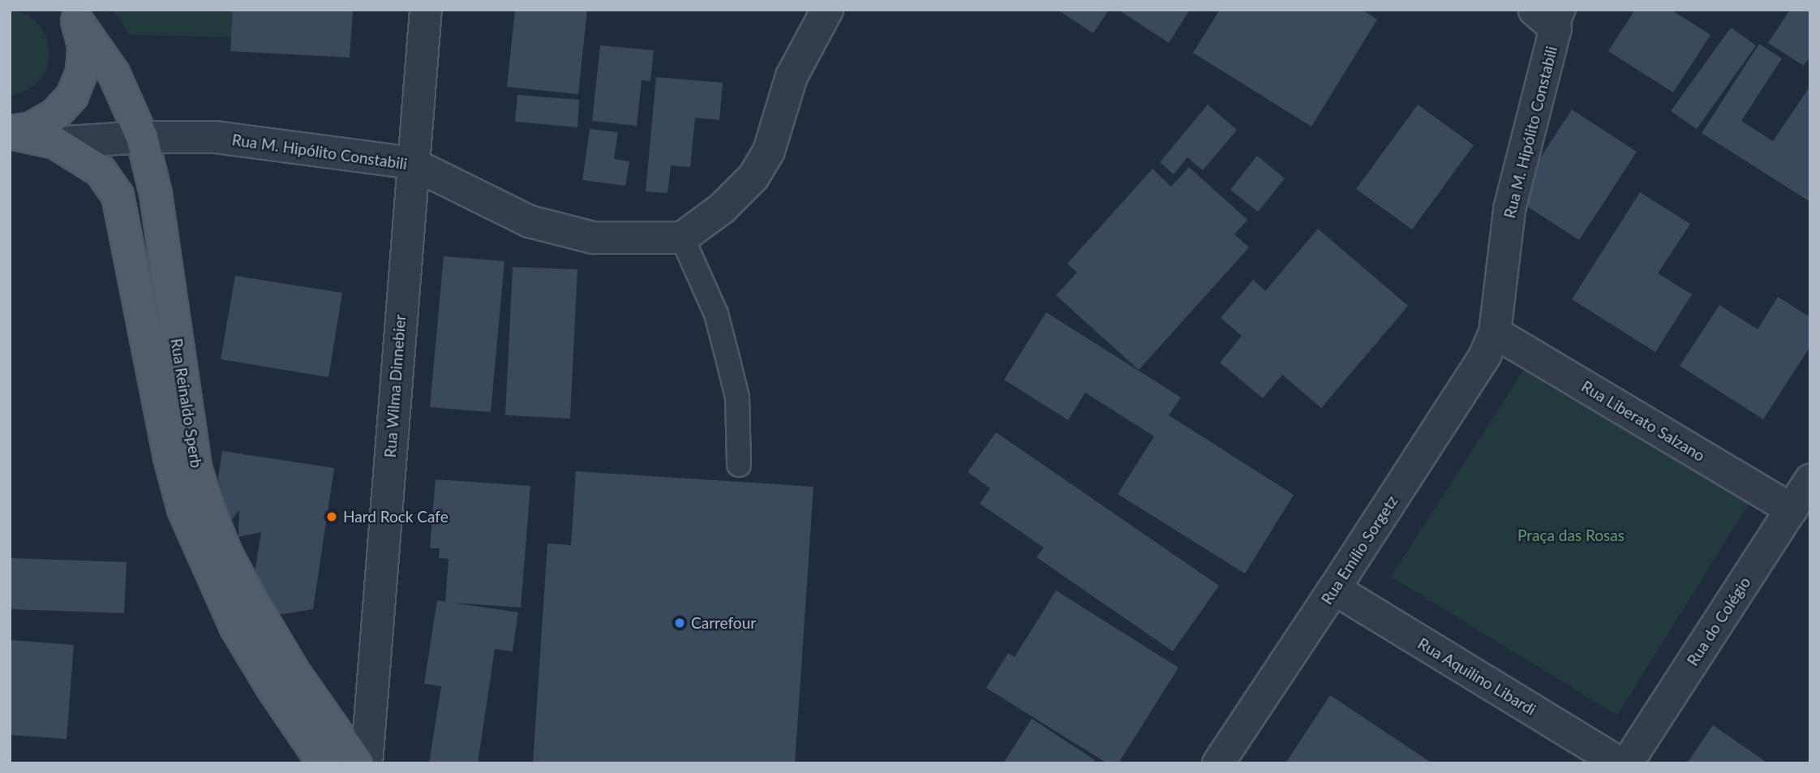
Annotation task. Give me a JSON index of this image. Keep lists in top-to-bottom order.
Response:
{
  "streets": {
    "main road": ["Rua Reinaldo Sperb"],
    "street": [
      "Rua M. Hipólito Constabili",
      "Rua Wilma Dinnebier",
      "Rua Liberato Salzano",
      "Rua Emílio Sorgetz",
      "Rua do Colégio",
      "Rua Aquilino Libardi"
    ]
  },
  "crossings": [
    ["Rua M. Hipólito Constabili", "Rua Wilma Dinnebier"],
    ["Rua M. Hipólito Constabili", "Rua Reinaldo Sperb"],
    ["Rua M. Hipólito Constabili", "Rua Liberato Salzano"],
    ["Rua M. Hipólito Constabili", "Rua Emílio Sorgetz"],
    ["Rua Liberato Salzano", "Rua Emílio Sorgetz"],
    ["Rua Liberato Salzano", "Rua do Colégio"],
    ["Rua Emílio Sorgetz", "Rua Aquilino Libardi"]
  ],
  "parks": ["Praça das Rosas"],
  "places": ["Hard Rock Cafe", "Carrefour"]
}
